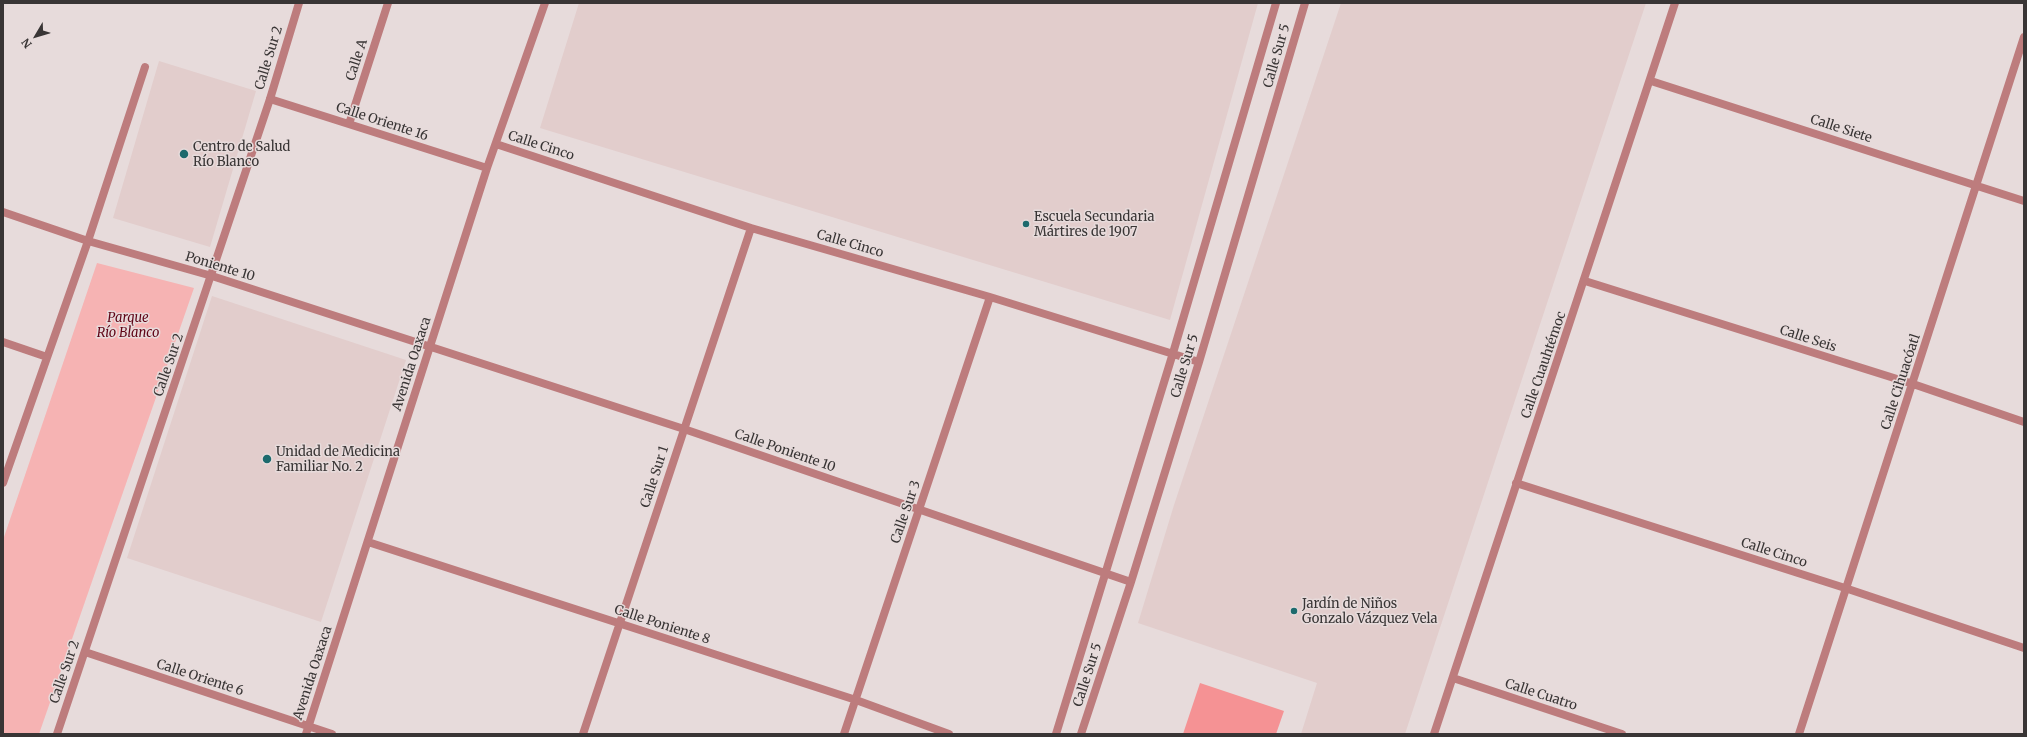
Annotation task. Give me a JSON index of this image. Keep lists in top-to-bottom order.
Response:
{
  "streets": {
    "street": [
      "Calle Sur 5",
      "Calle Sur 2",
      "Calle A",
      "Calle Oriente 16",
      "Calle Siete",
      "Calle Cinco",
      "Poniente 10",
      "Calle Seis",
      "Avenida Oaxaca",
      "Calle Cuauhtémoc",
      "Calle Cihuacóatl",
      "Calle Poniente 10",
      "Calle Sur 1",
      "Calle Sur 3",
      "Calle Poniente 8",
      "Calle Oriente 6",
      "Calle Cuatro"
    ]
  },
  "crossings": [
    ["Calle Sur 5", "Calle Cinco"],
    ["Calle Sur 5", "Calle Poniente 10"],
    ["Calle Sur 2", "Calle Oriente 16"],
    ["Calle Sur 2", "Poniente 10"],
    ["Calle Sur 2", "Calle Oriente 6"],
    ["Calle A", "Calle Oriente 16"],
    ["Calle Oriente 16", "Avenida Oaxaca"],
    ["Calle Siete", "Calle Cuauhtémoc"],
    ["Calle Siete", "Calle Cihuacóatl"],
    ["Calle Cinco", "Avenida Oaxaca"],
    ["Calle Cinco", "Calle Cuauhtémoc"],
    ["Calle Cinco", "Calle Cihuacóatl"],
    ["Calle Cinco", "Calle Sur 1"],
    ["Calle Cinco", "Calle Sur 3"],
    ["Poniente 10", "Avenida Oaxaca"],
    ["Poniente 10", "Calle Poniente 10"],
    ["Calle Seis", "Calle Cuauhtémoc"],
    ["Calle Seis", "Calle Cihuacóatl"],
    ["Avenida Oaxaca", "Calle Poniente 10"],
    ["Avenida Oaxaca", "Calle Poniente 8"],
    ["Avenida Oaxaca", "Calle Oriente 6"],
    ["Calle Cuauhtémoc", "Calle Cuatro"],
    ["Calle Poniente 10", "Calle Sur 1"],
    ["Calle Poniente 10", "Calle Sur 3"],
    ["Calle Sur 1", "Calle Poniente 8"],
    ["Calle Sur 3", "Calle Poniente 8"]
  ],
  "parks": ["Parque Río Blanco"],
  "places": [
    "Centro de Salud Río Blanco",
    "Escuela Secundaria Mártires de 1907",
    "Unidad de Medicina Familiar No. 2",
    "Jardín de Niños Gonzalo Vázquez Vela"
  ],
  "north": "bottom left"
}
